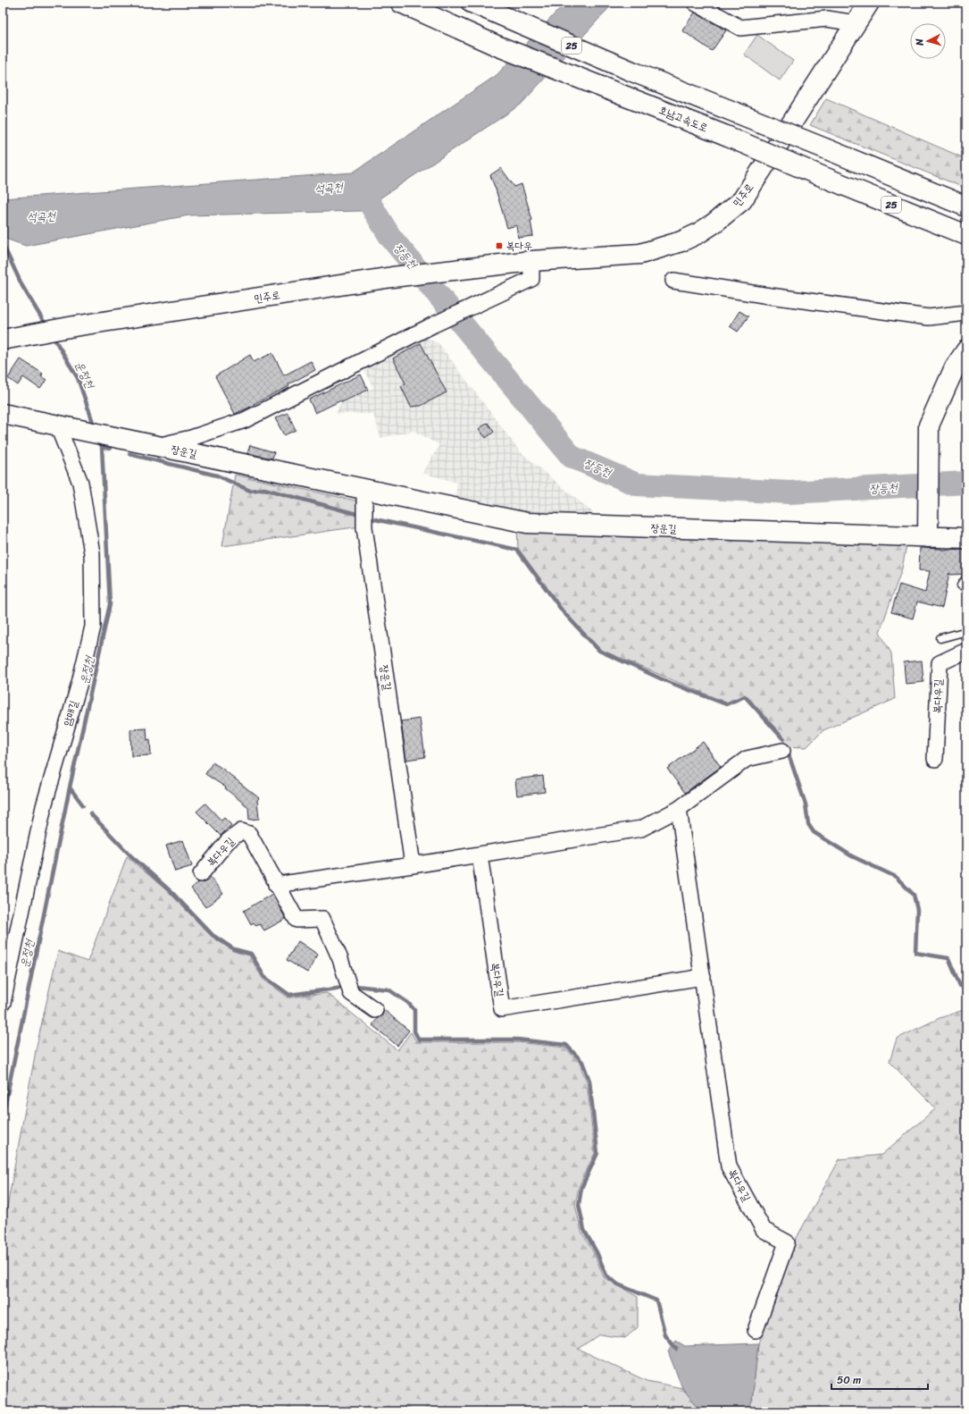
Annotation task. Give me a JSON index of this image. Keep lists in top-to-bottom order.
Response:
{
  "streets": {
    "main road": [
      "25",
      "호남고속도로",
      "민주로",
      "장운길"
    ],
    "street": ["복다우길", "암매길"]
  },
  "crossings": [
    ["장운길", "암매길"]
  ],
  "water": ["석곡천", "장등천", "운정천"],
  "places": {
    "transit": ["복다우"]
  },
  "scale_bar": "50 m",
  "north": "left"
}
